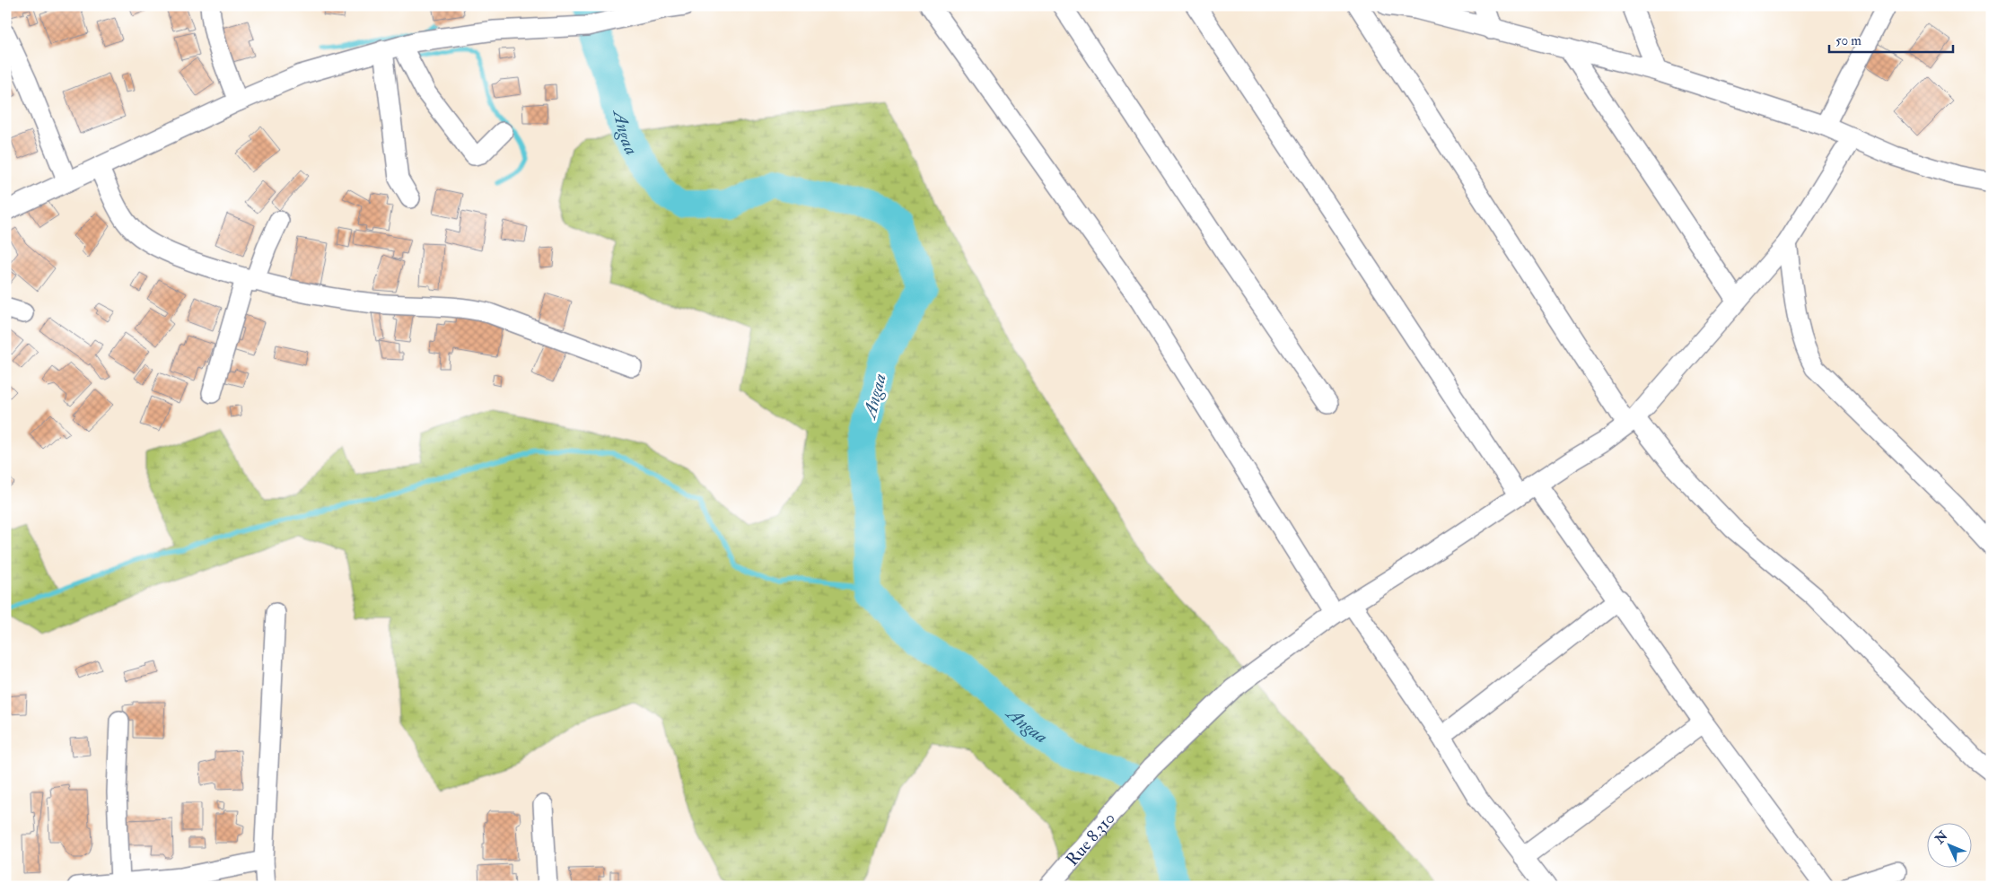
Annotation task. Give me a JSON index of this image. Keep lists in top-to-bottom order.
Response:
{
  "streets": {
    "street": ["Rue 8.310"]
  },
  "water": ["Angaa"],
  "scale_bar": "50 m",
  "north": "top left"
}
